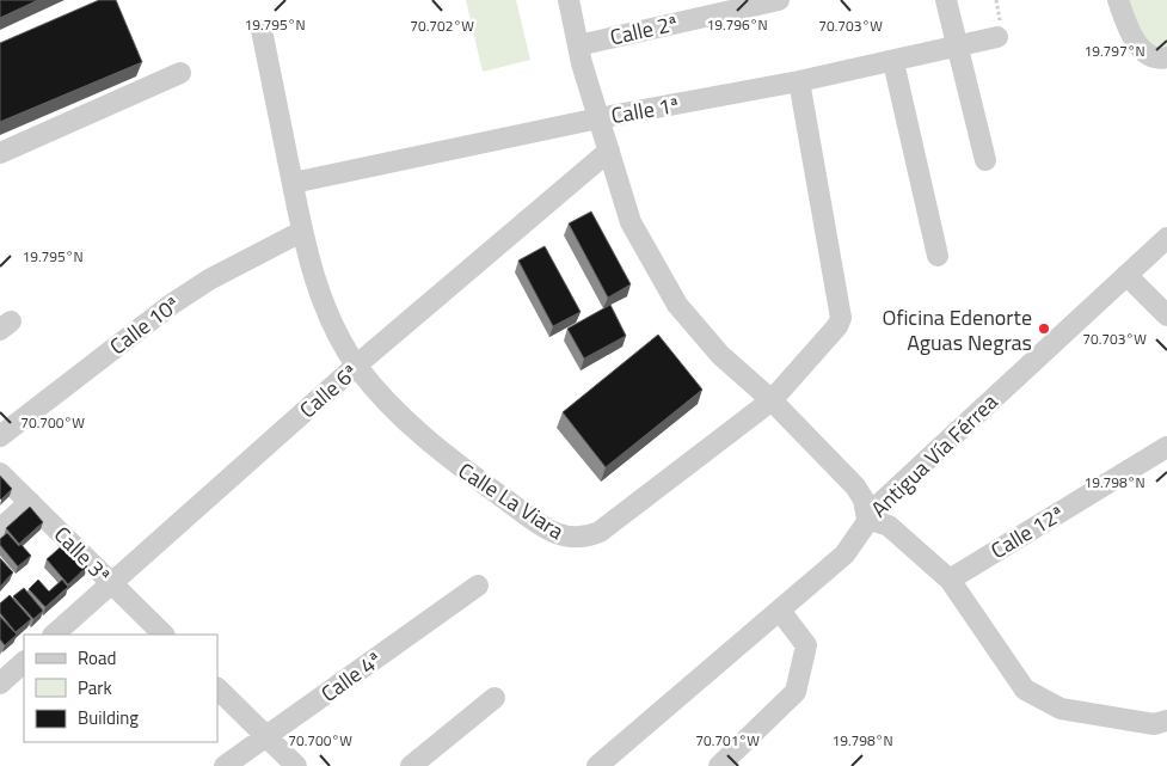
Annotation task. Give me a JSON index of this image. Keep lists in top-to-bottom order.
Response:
{
  "streets": {
    "street": [
      "Calle 2ª",
      "Calle 1ª",
      "Calle 10ª",
      "Calle 6ª",
      "Antigua Vía Férrea",
      "Calle La Viara",
      "Calle 12ª",
      "Calle 3ª",
      "Calle 4ª"
    ]
  },
  "crossings": [
    ["Calle 1ª", "Calle La Viara"],
    ["Calle 10ª", "Calle La Viara"],
    ["Calle 6ª", "Calle La Viara"],
    ["Calle 6ª", "Calle 3ª"]
  ],
  "places": ["Oficina Edenorte Aguas Negras"],
  "legend": ["Road", "Park", "Building"],
  "coordinates": [
    "19.795°N",
    "19.796°N",
    "70.702°W",
    "70.703°W",
    "19.797°N",
    "70.700°W",
    "19.798°N",
    "70.701°W"
  ]
}
